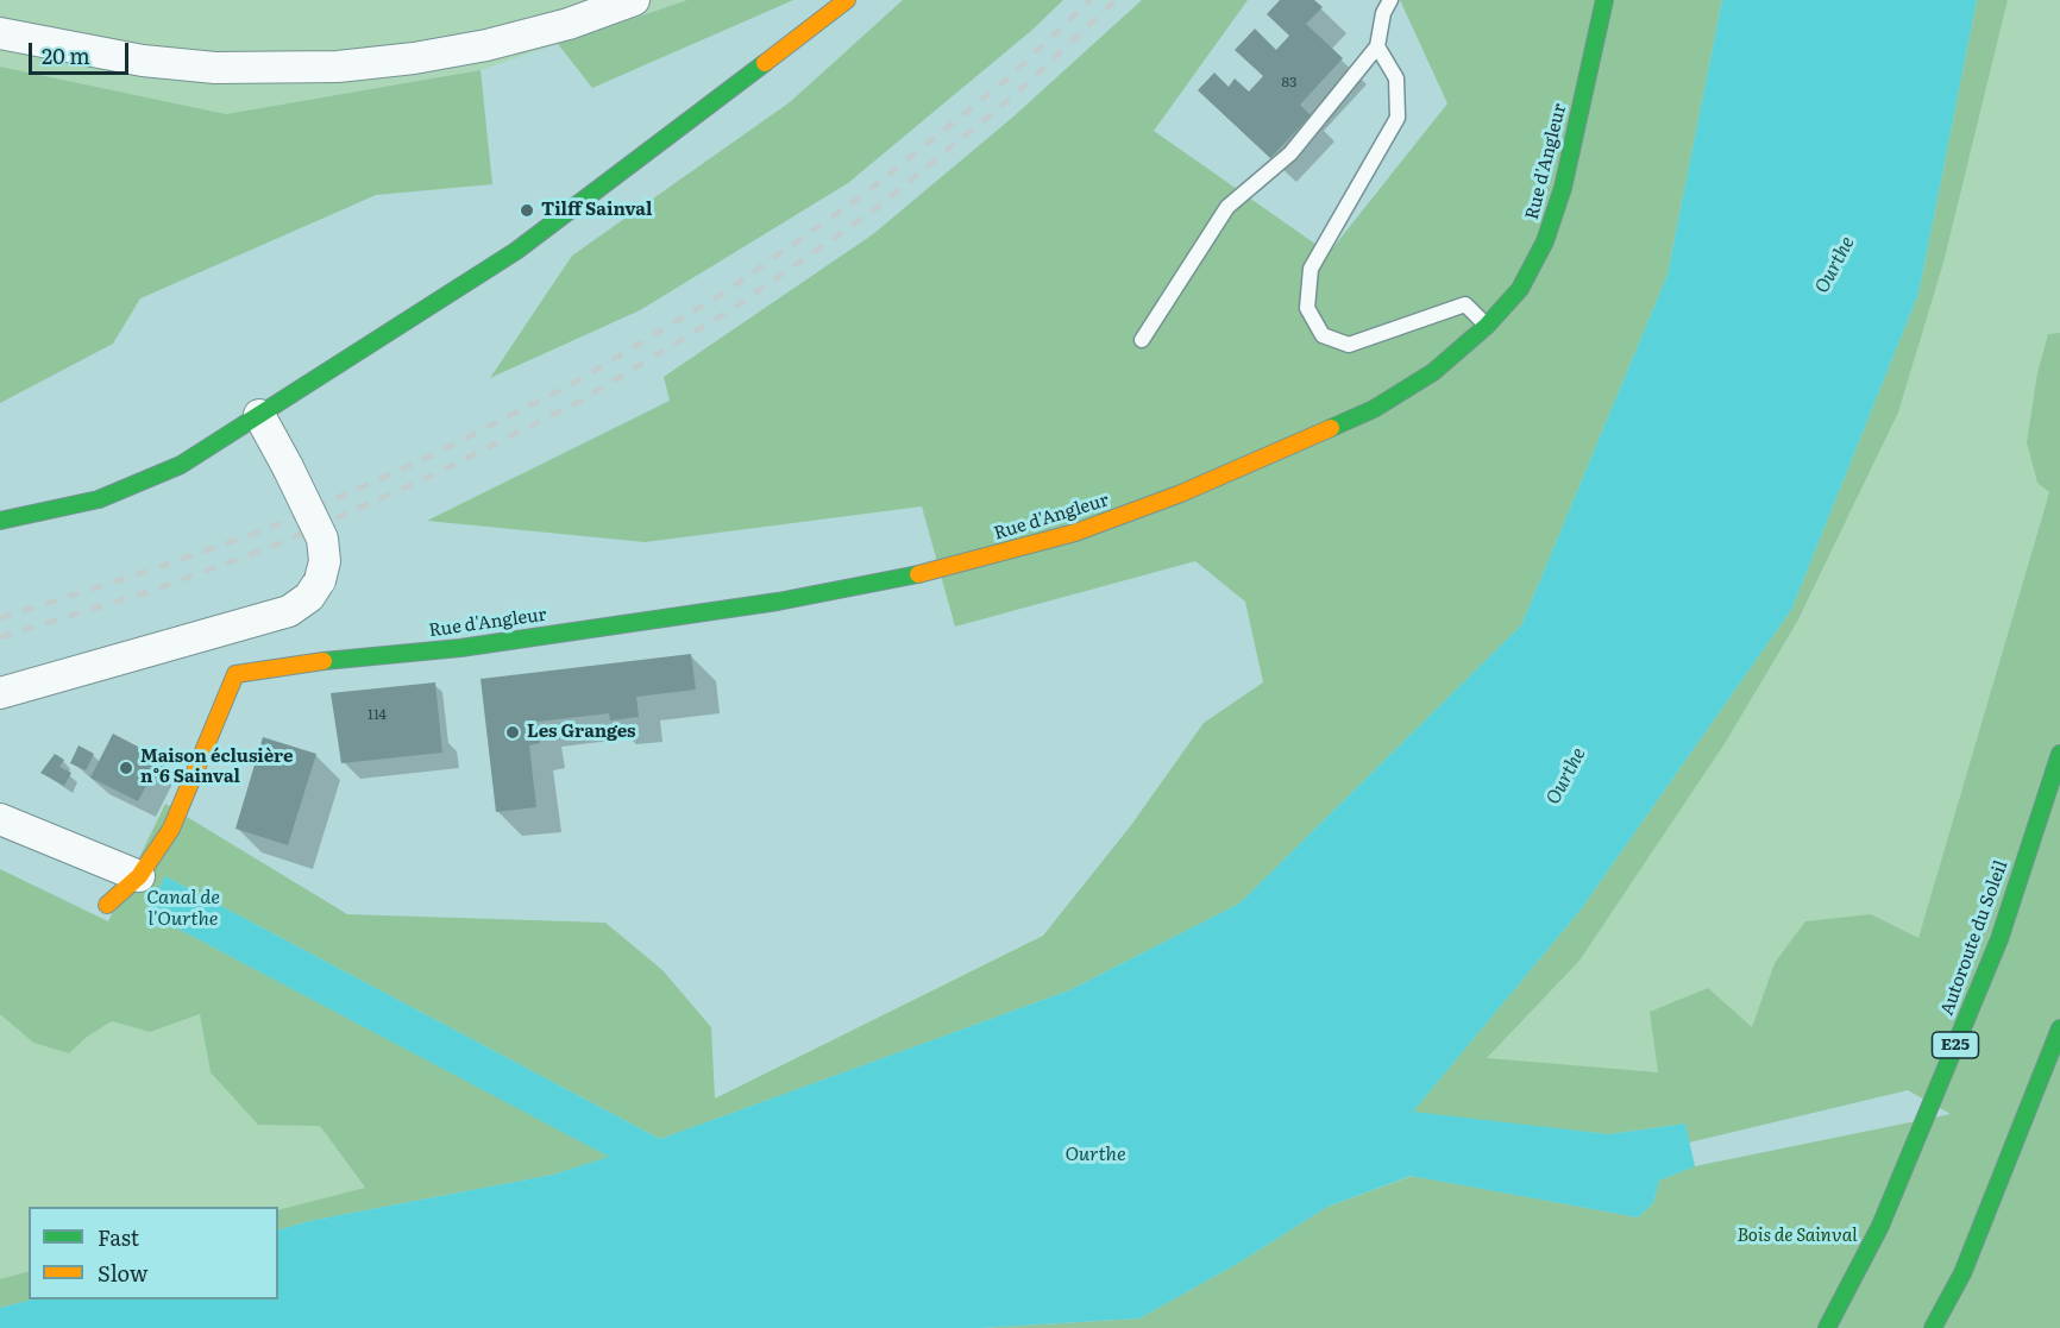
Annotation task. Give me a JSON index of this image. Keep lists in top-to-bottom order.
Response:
{
  "streets": {
    "main road": ["Rue d'Angleur", "Autoroute du Soleil", "E25"]
  },
  "water": ["Ourthe", "Canal de l'Ourthe"],
  "parks": ["Bois de Sainval"],
  "places": ["Tilff Sainval", "Les Granges", "Maison éclusière n°6 Sainval"],
  "house_numbers": ["83", "114"],
  "legend": ["Fast", "Slow"],
  "scale_bar": "20 m"
}
